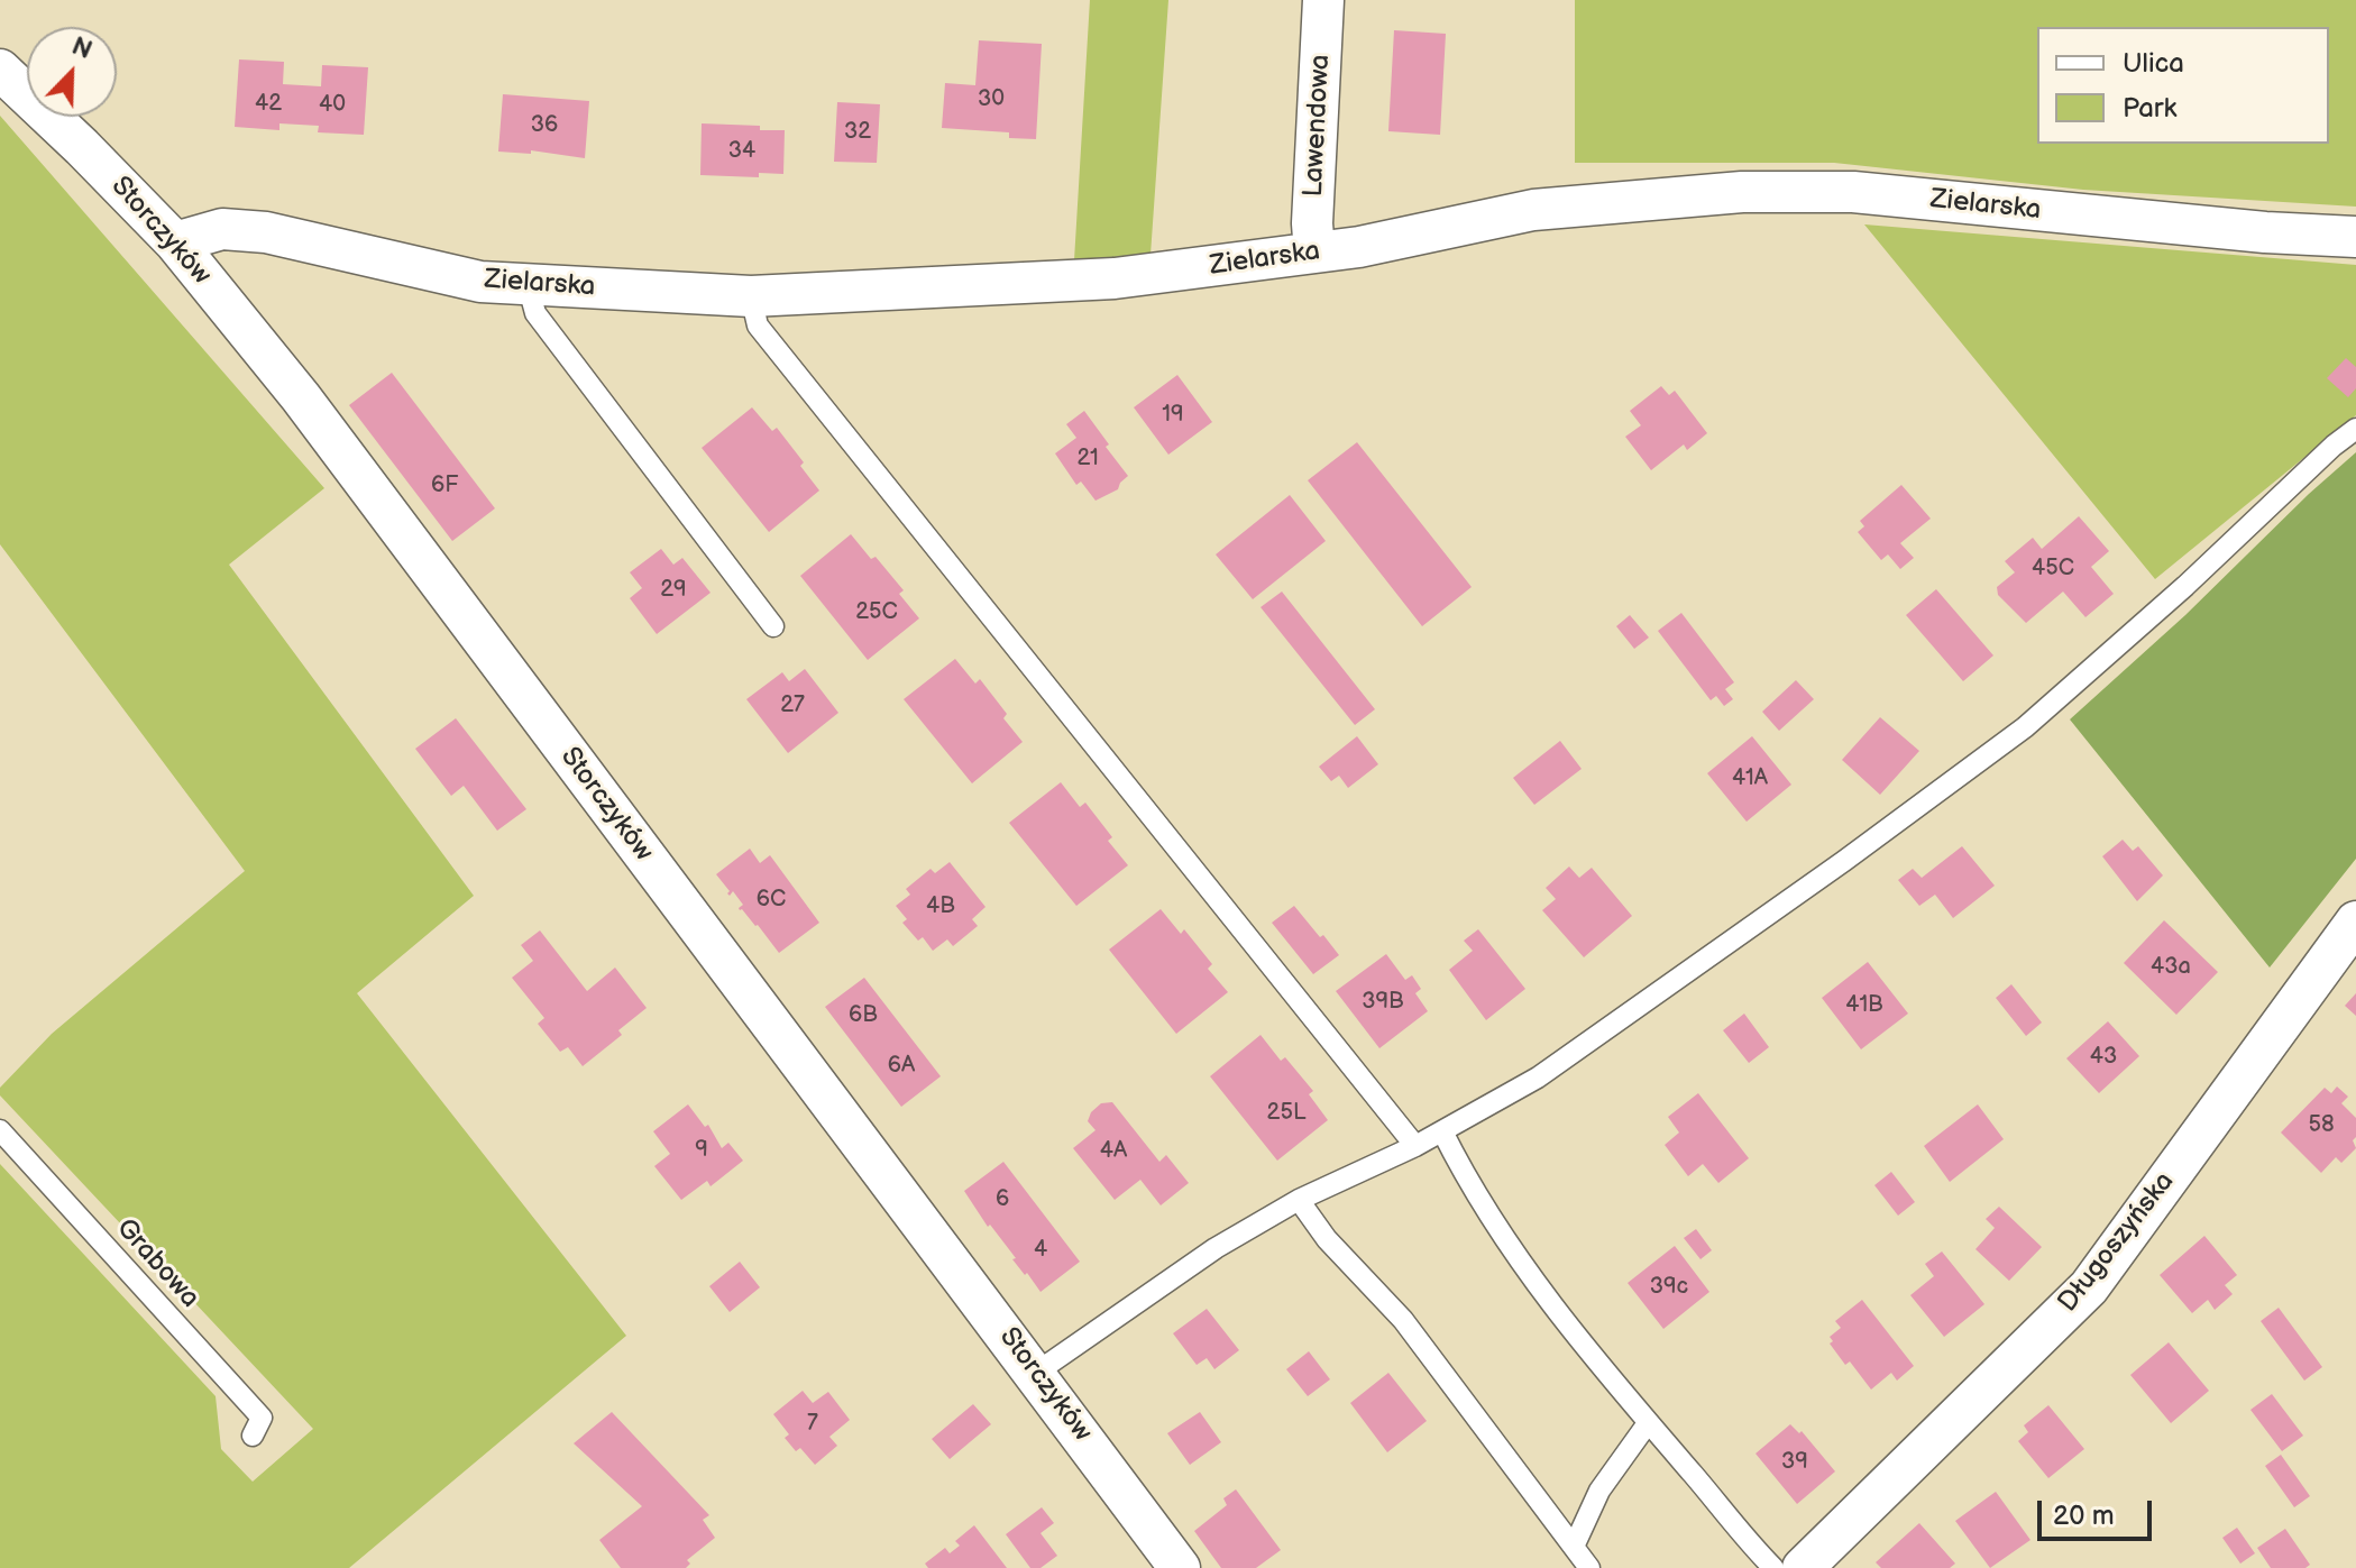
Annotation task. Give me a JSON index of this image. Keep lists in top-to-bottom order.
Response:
{
  "streets": {
    "street": [
      "Lawendowa",
      "Zielarska",
      "Storczyków",
      "Długoszyńska"
    ],
    "lane": ["Grabowa"]
  },
  "crossings": [
    ["Lawendowa", "Zielarska"],
    ["Zielarska", "Storczyków"]
  ],
  "house_numbers": [
    "30",
    "42",
    "40",
    "36",
    "32",
    "34",
    "19",
    "21",
    "6F",
    "45C",
    "29",
    "25C",
    "27",
    "41A",
    "6C",
    "4B",
    "43a",
    "39B",
    "41B",
    "6B",
    "43",
    "6A",
    "25L",
    "58",
    "9",
    "4A",
    "6",
    "4",
    "39c",
    "7",
    "39"
  ],
  "legend": ["Ulica", "Park"],
  "scale_bar": "20 m",
  "north": "top right"
}
